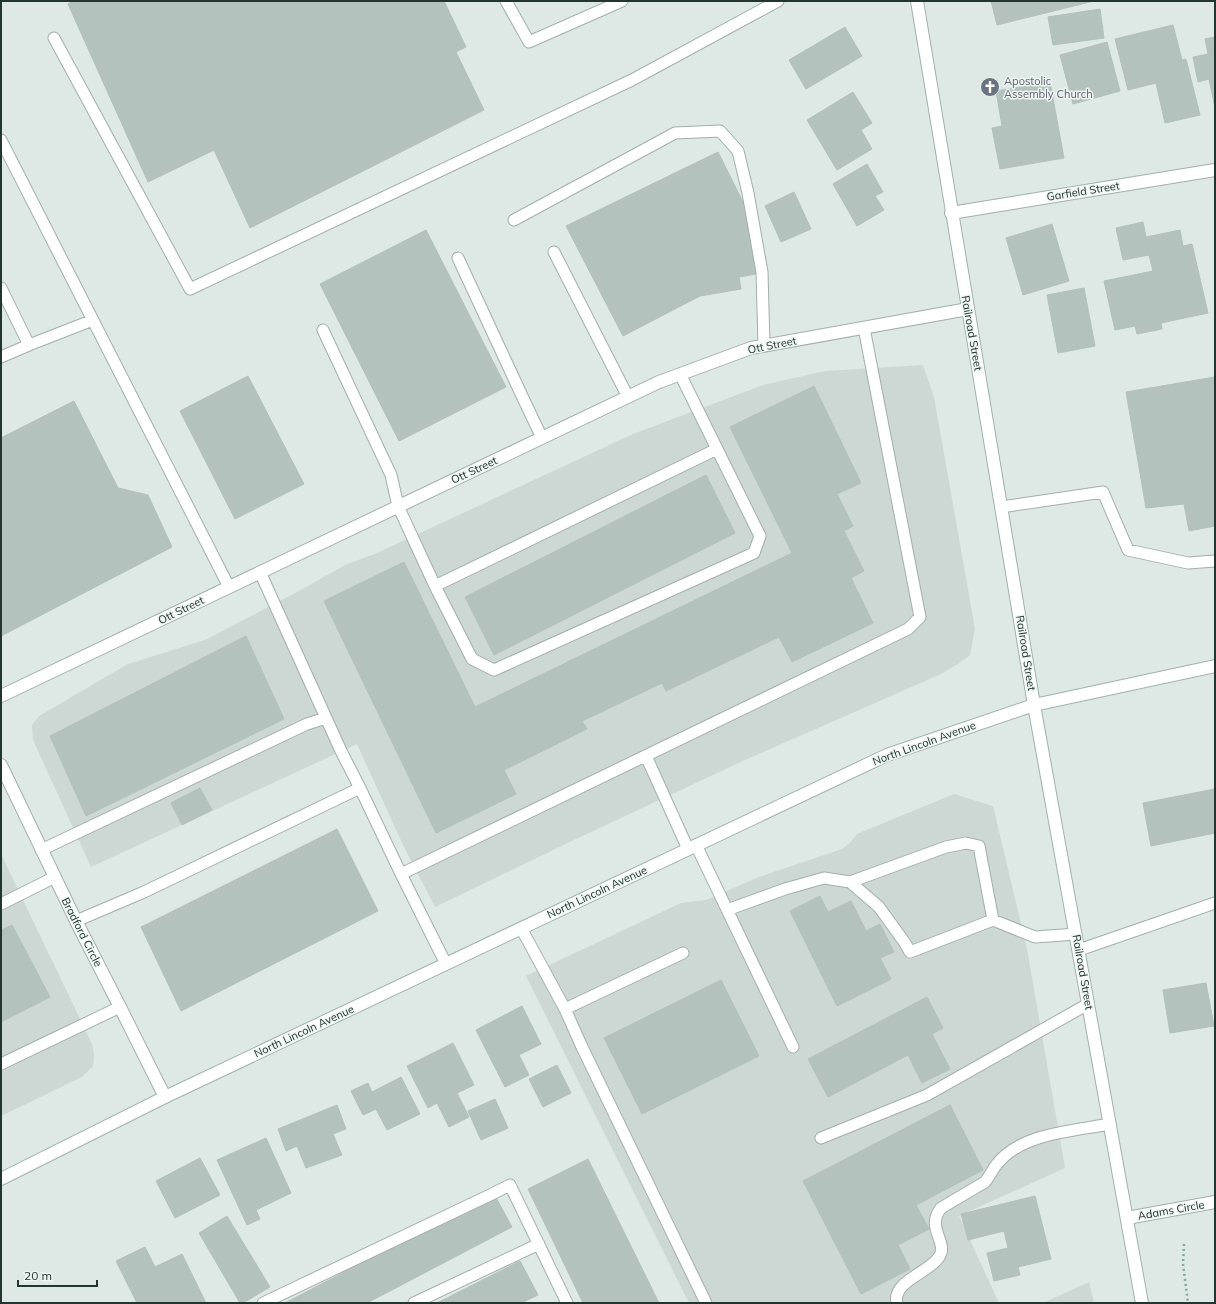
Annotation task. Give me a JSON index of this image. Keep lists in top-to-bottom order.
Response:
{
  "streets": {
    "main road": [
      "Garfield Street",
      "Railroad Street",
      "Ott Street",
      "North Lincoln Avenue",
      "Bradford Circle",
      "Adams Circle"
    ]
  },
  "crossings": [
    ["Garfield Street", "Railroad Street"],
    ["Railroad Street", "Ott Street"],
    ["Railroad Street", "North Lincoln Avenue"],
    ["Railroad Street", "Adams Circle"],
    ["North Lincoln Avenue", "Bradford Circle"]
  ],
  "places": {
    "church": ["Apostolic Assembly Church"]
  },
  "scale_bar": "20 m"
}
